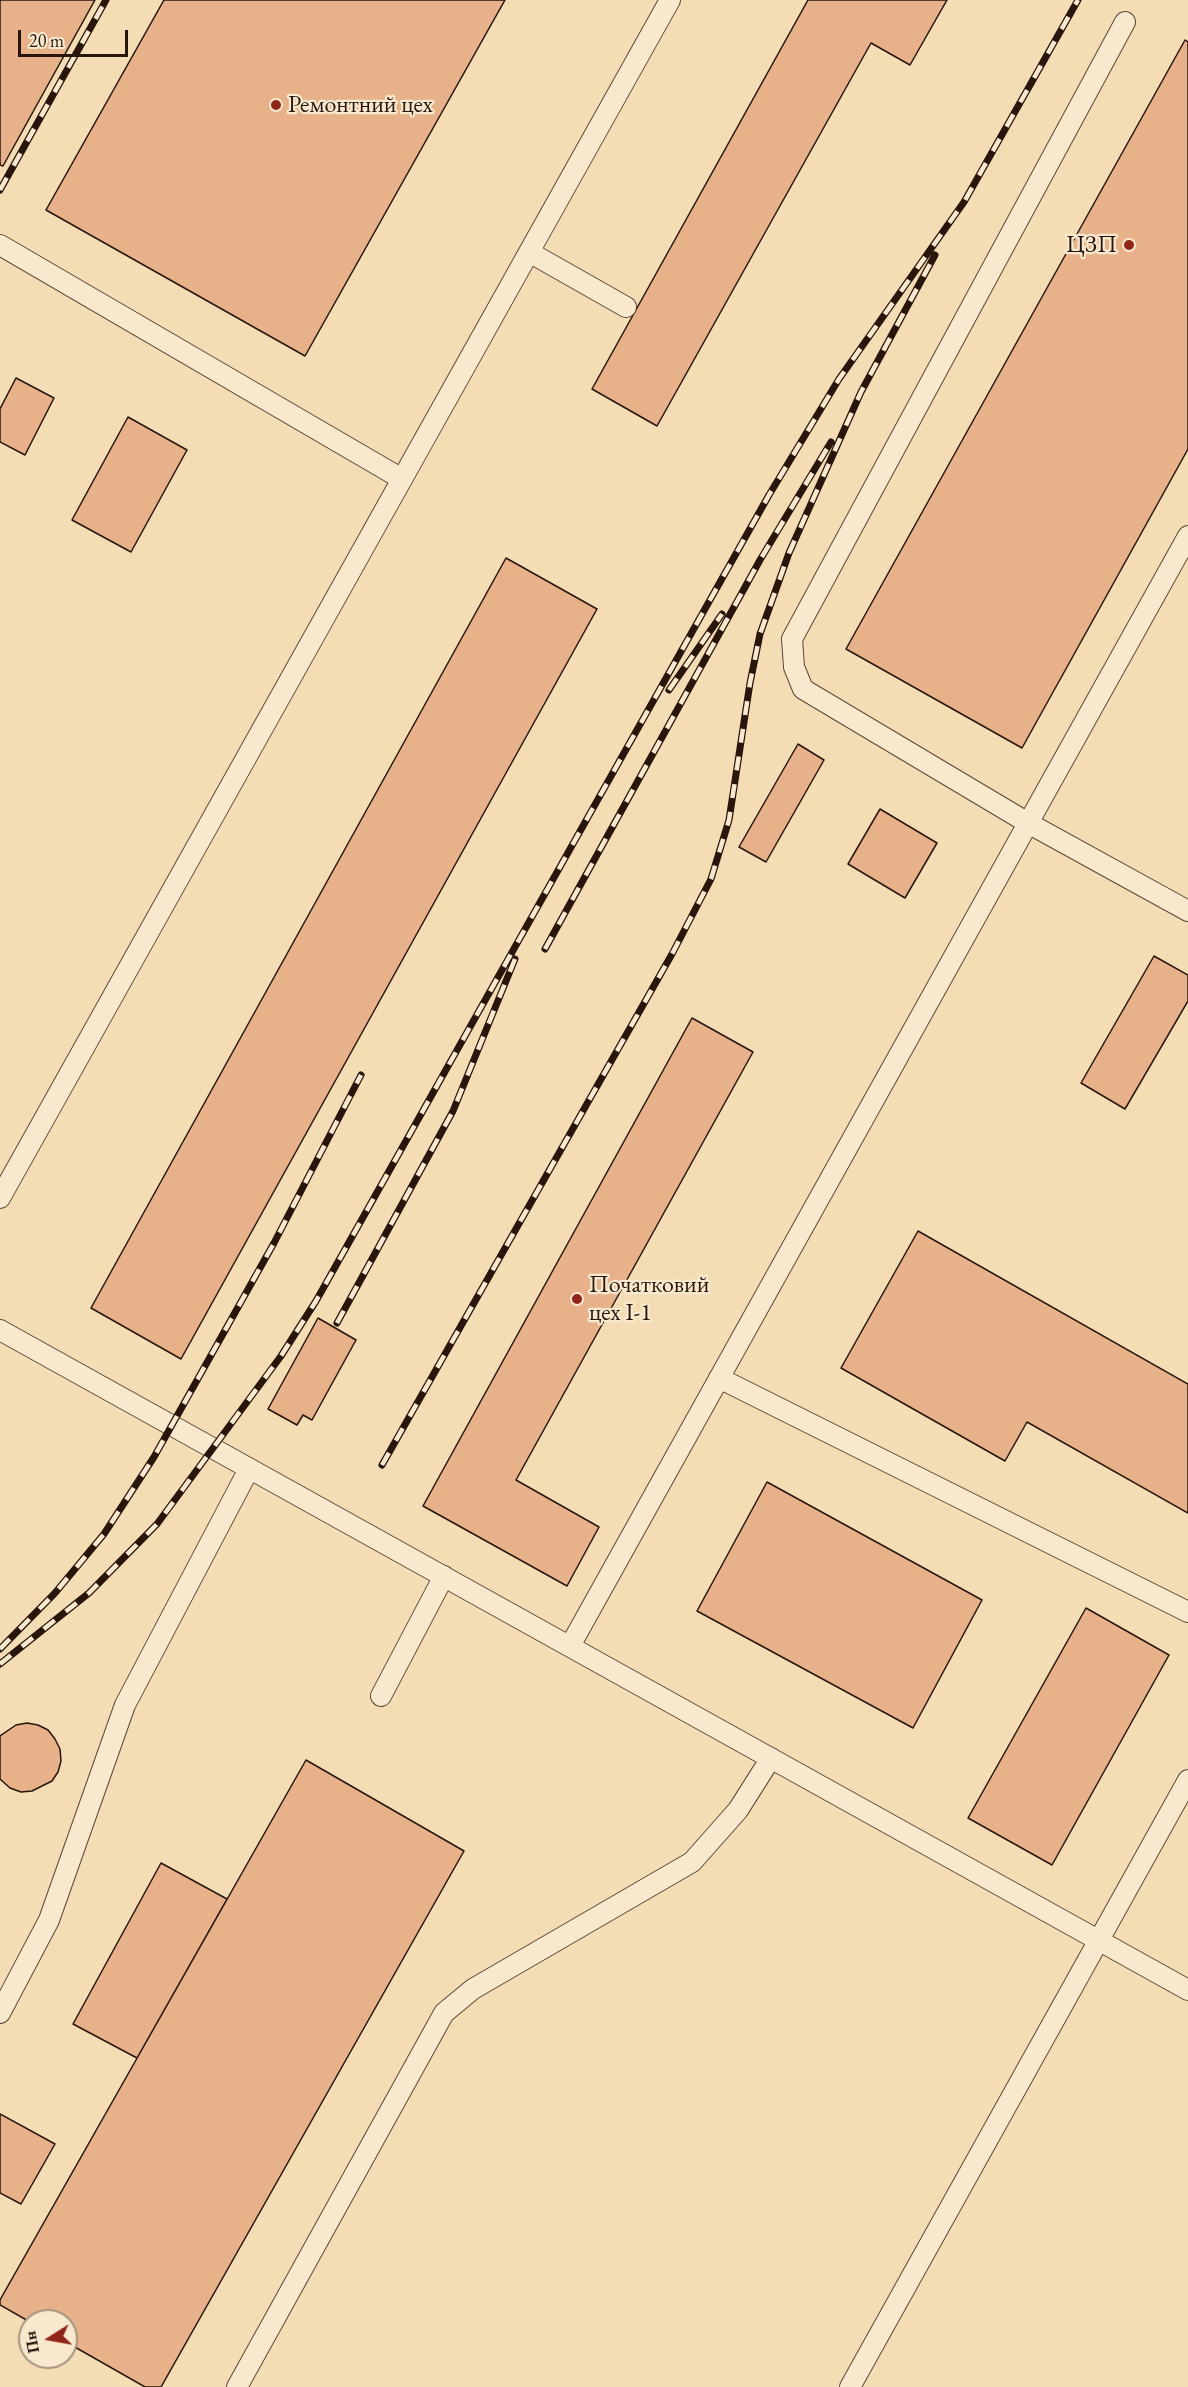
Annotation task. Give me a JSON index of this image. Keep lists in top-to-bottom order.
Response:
{
  "places": ["Ремонтний цех", "ЦЗП", "Початковий цех І-1"],
  "scale_bar": "20 m",
  "north": "left"
}
